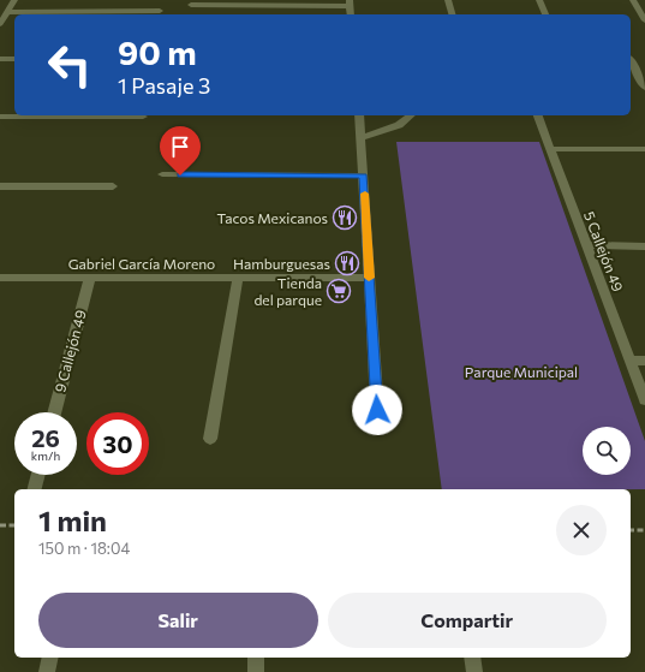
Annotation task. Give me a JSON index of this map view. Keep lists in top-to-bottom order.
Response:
{
  "streets": {
    "street": ["5 Callejón 49", "Gabriel García Moreno", "9 Callejón 49"]
  },
  "crossings": [
    ["Gabriel García Moreno", "9 Callejón 49"]
  ],
  "parks": ["Parque Municipal"],
  "places": {
    "restaurant": ["Tacos Mexicanos", "Hamburguesas"],
    "supermarket": ["Tienda del parque"]
  },
  "page": {
    "turn": ["90 m", "1 Pasaje 3"],
    "speed": "26 km/h",
    "limit": "30",
    "heading": ["1 min", "150 m · 18:04"],
    "buttons": ["Salir", "Compartir"]
  }
}
